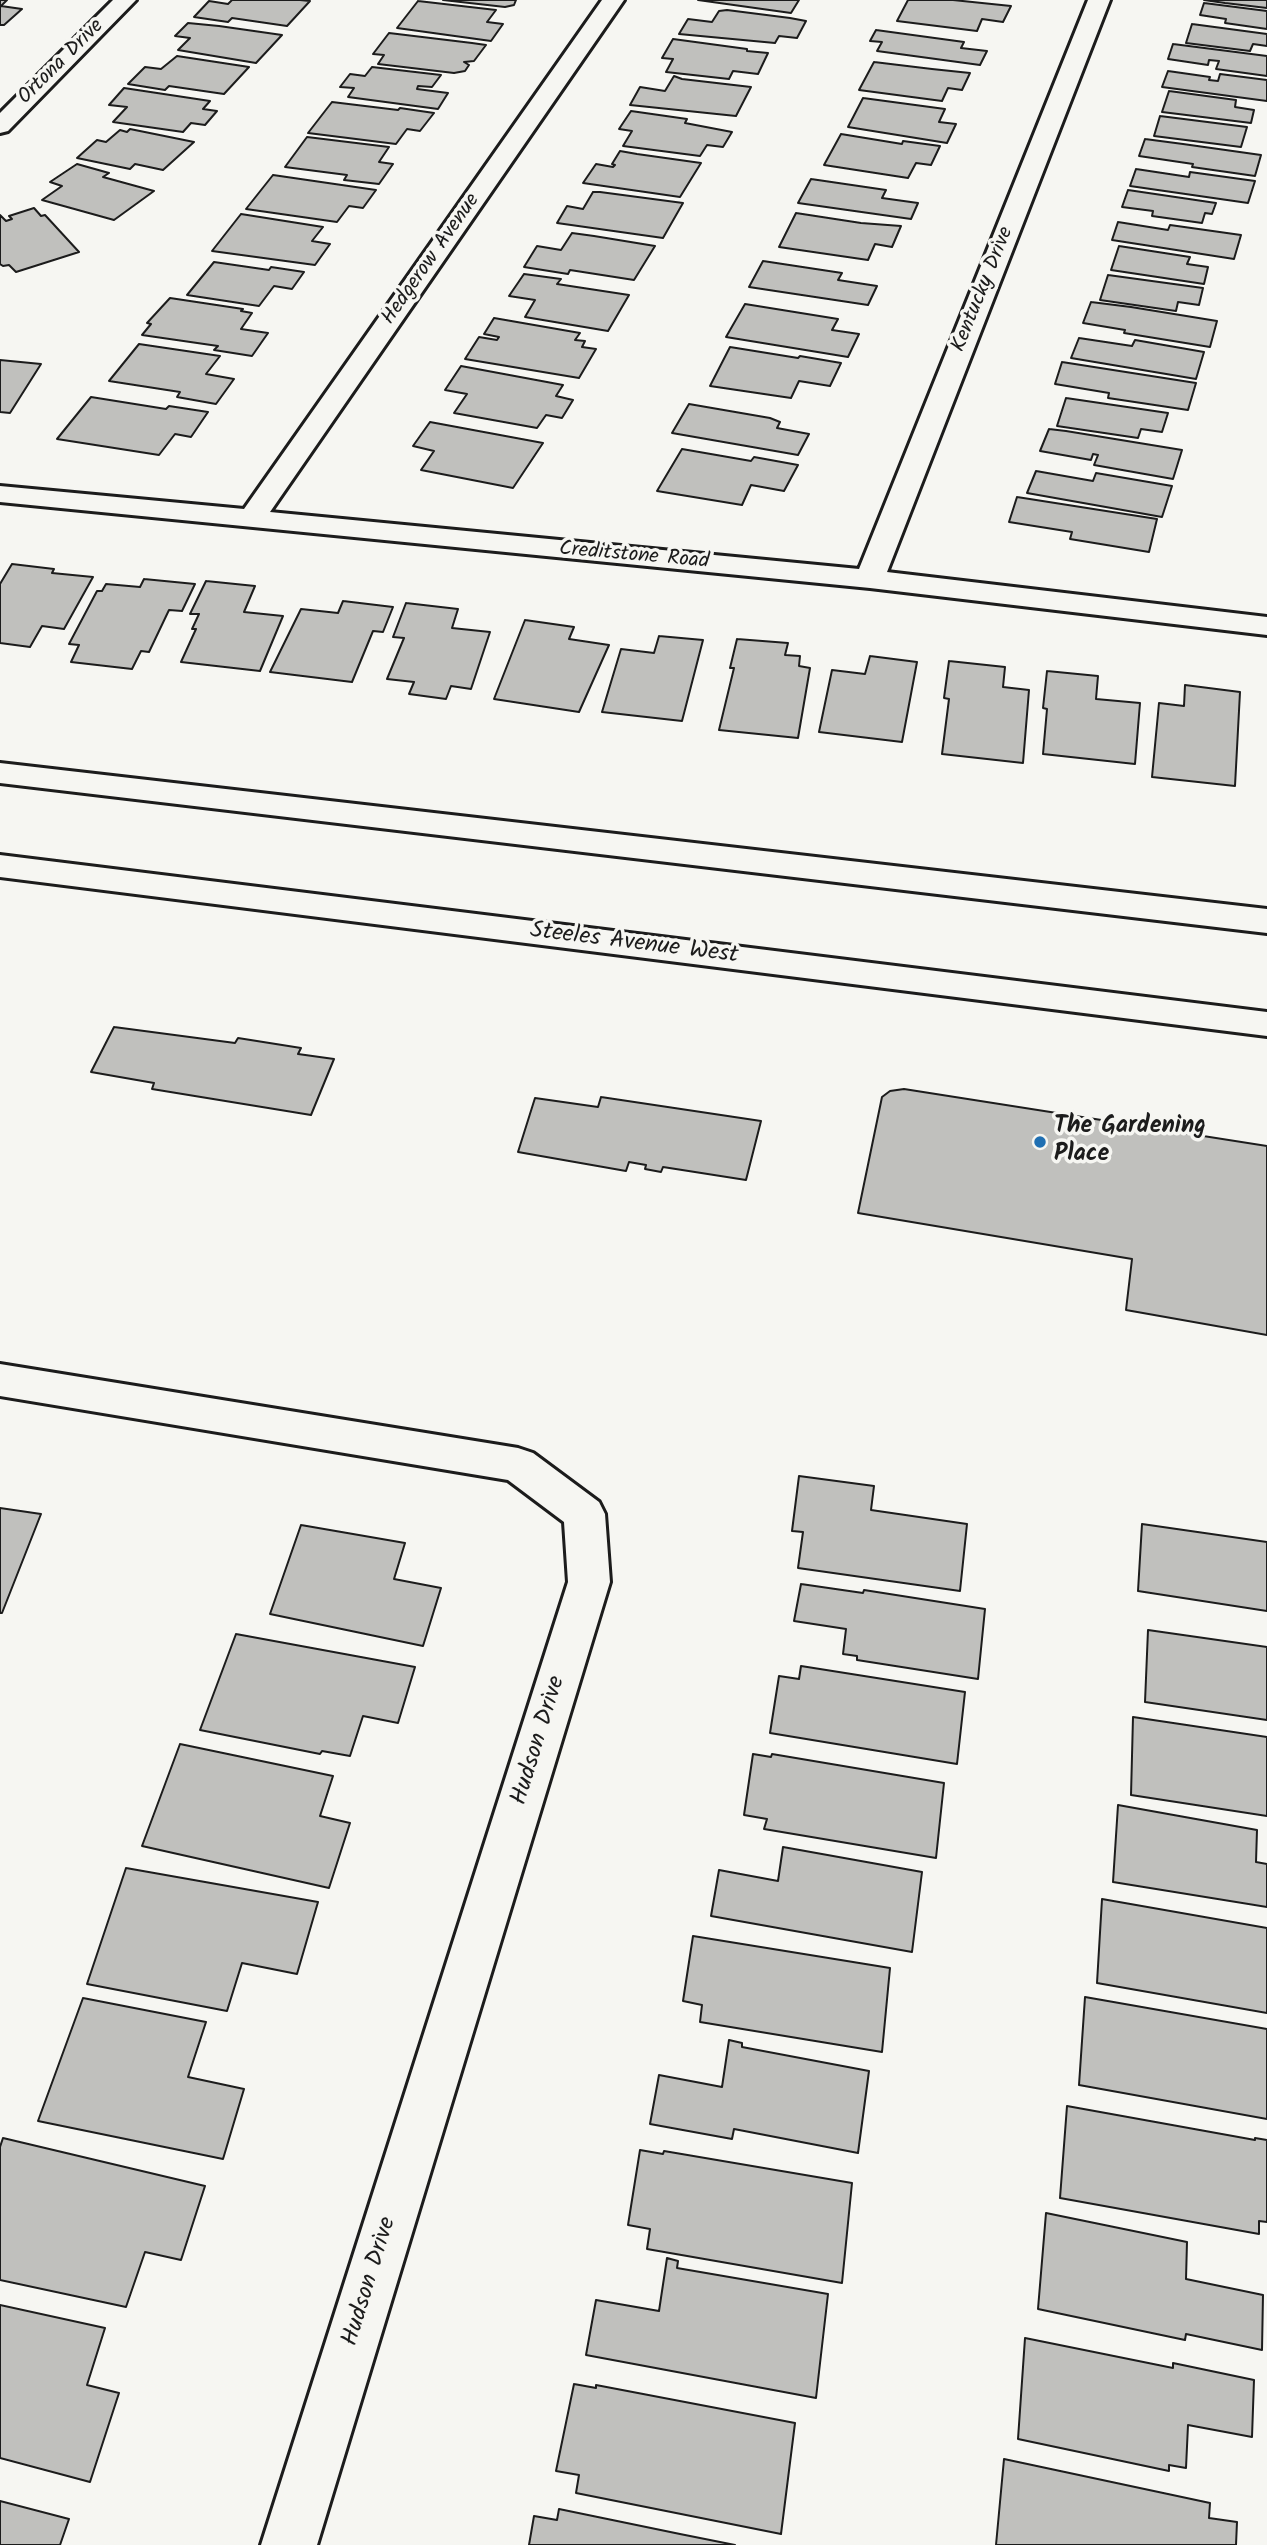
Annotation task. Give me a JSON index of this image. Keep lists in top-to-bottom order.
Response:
{
  "streets": {
    "street": [
      "Ortona Drive",
      "Hedgerow Avenue",
      "Kentucky Drive",
      "Creditstone Road",
      "Steeles Avenue West",
      "Hudson Drive"
    ]
  },
  "crossings": [
    ["Hedgerow Avenue", "Creditstone Road"],
    ["Kentucky Drive", "Creditstone Road"]
  ],
  "places": ["The Gardening Place"]
}
